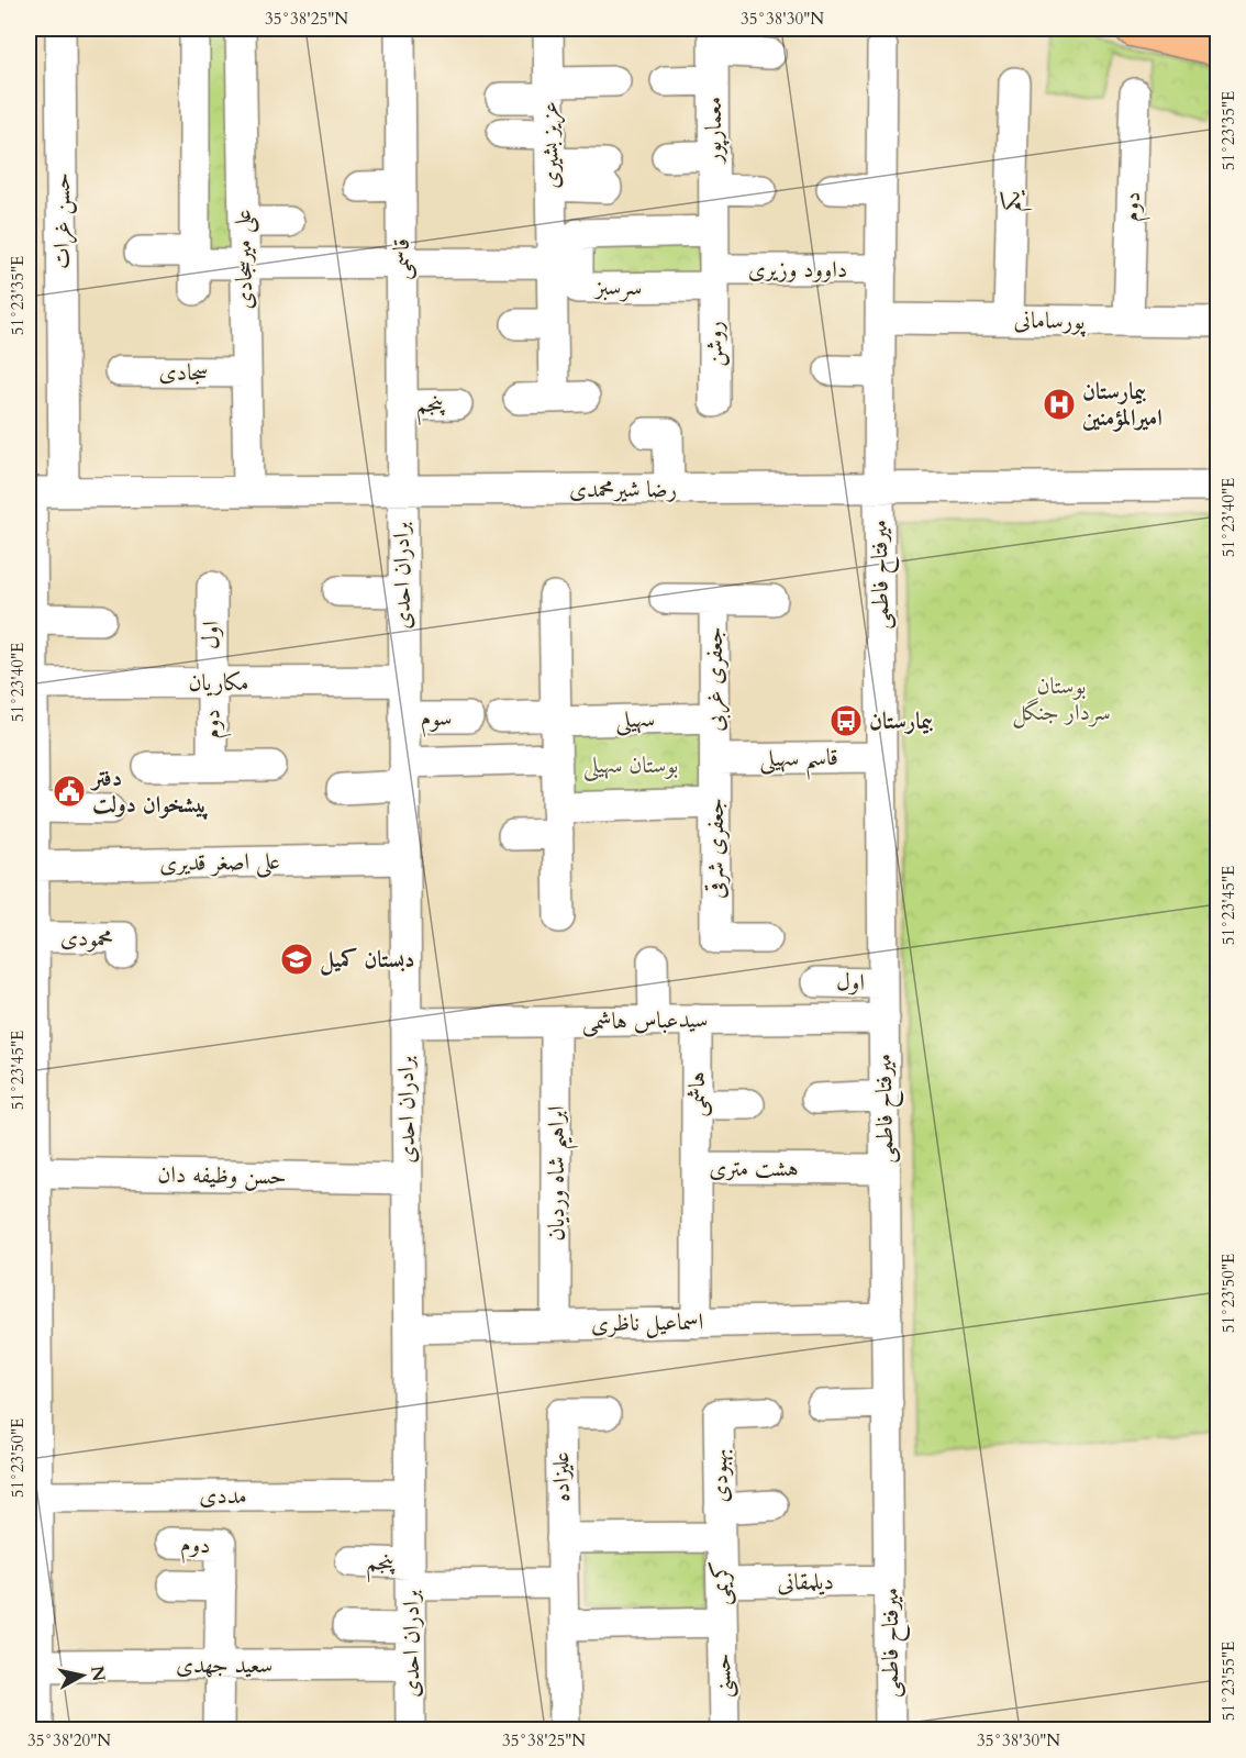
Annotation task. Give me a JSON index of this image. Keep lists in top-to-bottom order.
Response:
{
  "streets": {
    "street": [
      "معمارپور",
      "عزیز بشیری",
      "یکم",
      "دوم",
      "حسن غرات",
      "علی میرسجادی",
      "قاسمی",
      "داوود وزیری",
      "سرسبز",
      "پورسامانی",
      "روشن",
      "سجادی",
      "پنجم",
      "رضا شیرمحمدی",
      "میرفتاح فاطمی",
      "برادران احدی",
      "اول",
      "جعفری غربی",
      "مکاریان",
      "سوم",
      "سهیلی",
      "قاسم سهیلی",
      "جعفری شرقی",
      "علی اصغر قدیری",
      "محمودی",
      "سیدعباس هاشمی",
      "هاشمی",
      "هشت متری",
      "ابراهیم شاه وردیان",
      "حسن وظیفه دان",
      "اسماعیل ناظری",
      "بهبودی",
      "علیزاده",
      "مددی",
      "دیلمقانی",
      "کریمی",
      "سعید جهدی",
      "حسنی"
    ]
  },
  "crossings": [
    ["معمارپور", "سرسبز"],
    ["عزیز بشیری", "سرسبز"],
    ["یکم", "پورسامانی"],
    ["دوم", "پورسامانی"],
    ["دوم", "اول"],
    ["دوم", "مکاریان"],
    ["حسن غرات", "رضا شیرمحمدی"],
    ["علی میرسجادی", "سجادی"],
    ["علی میرسجادی", "رضا شیرمحمدی"],
    ["قاسمی", "پنجم"],
    ["قاسمی", "رضا شیرمحمدی"],
    ["قاسمی", "برادران احدی"],
    ["داوود وزیری", "سرسبز"],
    ["داوود وزیری", "روشن"],
    ["سرسبز", "روشن"],
    ["پنجم", "برادران احدی"],
    ["رضا شیرمحمدی", "میرفتاح فاطمی"],
    ["رضا شیرمحمدی", "برادران احدی"],
    ["میرفتاح فاطمی", "اول"],
    ["میرفتاح فاطمی", "قاسم سهیلی"],
    ["میرفتاح فاطمی", "سیدعباس هاشمی"],
    ["میرفتاح فاطمی", "هشت متری"],
    ["میرفتاح فاطمی", "اسماعیل ناظری"],
    ["میرفتاح فاطمی", "دیلمقانی"],
    ["برادران احدی", "مکاریان"],
    ["برادران احدی", "سوم"],
    ["برادران احدی", "علی اصغر قدیری"],
    ["برادران احدی", "سیدعباس هاشمی"],
    ["برادران احدی", "حسن وظیفه دان"],
    ["برادران احدی", "اسماعیل ناظری"],
    ["برادران احدی", "مددی"],
    ["برادران احدی", "سعید جهدی"],
    ["اول", "مکاریان"],
    ["جعفری غربی", "سهیلی"],
    ["جعفری غربی", "قاسم سهیلی"],
    ["جعفری غربی", "جعفری شرقی"],
    ["قاسم سهیلی", "جعفری شرقی"],
    ["سیدعباس هاشمی", "هاشمی"],
    ["سیدعباس هاشمی", "ابراهیم شاه وردیان"],
    ["هاشمی", "هشت متری"],
    ["هشت متری", "اسماعیل ناظری"],
    ["ابراهیم شاه وردیان", "اسماعیل ناظری"],
    ["بهبودی", "کریمی"],
    ["علیزاده", "کریمی"],
    ["دیلمقانی", "کریمی"],
    ["کریمی", "حسنی"]
  ],
  "parks": ["بوستان سردار جنگل", "بوستان سهیلی"],
  "places": {
    "hospital": ["بیمارستان امیرالمؤمنین"],
    "bus stop": ["بیمارستان"],
    "public building": ["دفتر پیشخوان دولت"],
    "school or university": ["دبستان کمیل"]
  },
  "north": "right",
  "coordinates": [
    "35°38'25\"N",
    "35°38'30\"N",
    "51°23'35\"E",
    "51°23'40\"E",
    "51°23'45\"E",
    "51°23'50\"E",
    "51°23'55\"E",
    "35°38'20\"N"
  ]
}
